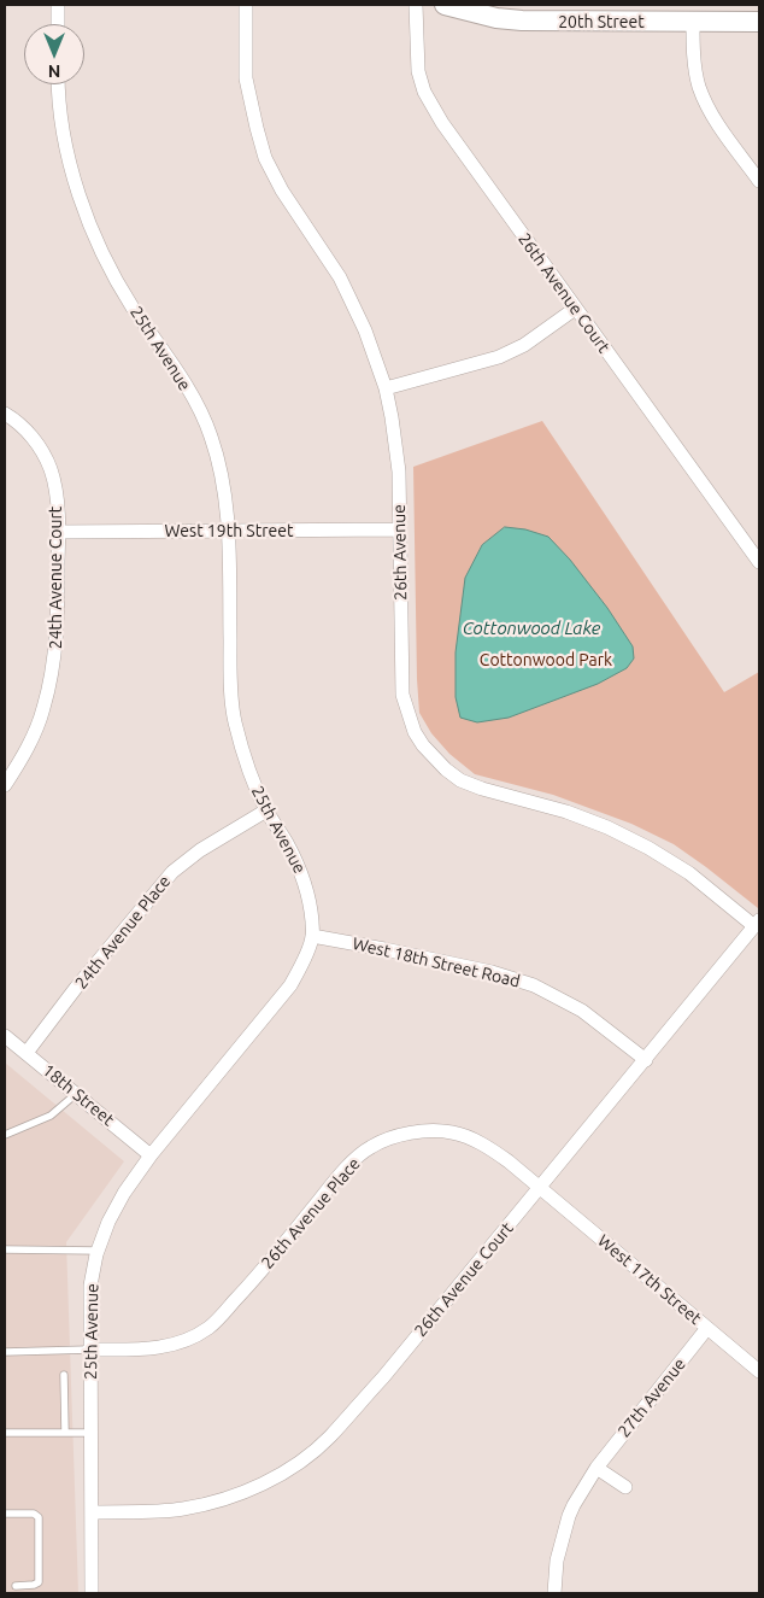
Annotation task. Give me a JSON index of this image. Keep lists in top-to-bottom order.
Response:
{
  "streets": {
    "main road": ["20th Street"],
    "street": [
      "26th Avenue Court",
      "25th Avenue",
      "West 19th Street",
      "26th Avenue",
      "24th Avenue Court",
      "24th Avenue Place",
      "West 18th Street Road",
      "18th Street",
      "26th Avenue Place",
      "West 17th Street",
      "27th Avenue"
    ]
  },
  "crossings": [
    ["26th Avenue Court", "25th Avenue"],
    ["26th Avenue Court", "26th Avenue"],
    ["26th Avenue Court", "West 18th Street Road"],
    ["26th Avenue Court", "26th Avenue Place"],
    ["26th Avenue Court", "West 17th Street"],
    ["25th Avenue", "West 19th Street"],
    ["25th Avenue", "24th Avenue Place"],
    ["25th Avenue", "West 18th Street Road"],
    ["25th Avenue", "18th Street"],
    ["25th Avenue", "26th Avenue Place"],
    ["West 19th Street", "26th Avenue"],
    ["West 19th Street", "24th Avenue Court"],
    ["24th Avenue Place", "18th Street"],
    ["26th Avenue Place", "West 17th Street"],
    ["West 17th Street", "27th Avenue"]
  ],
  "water": ["Cottonwood Lake"],
  "parks": ["Cottonwood Park"],
  "north": "bottom"
}
